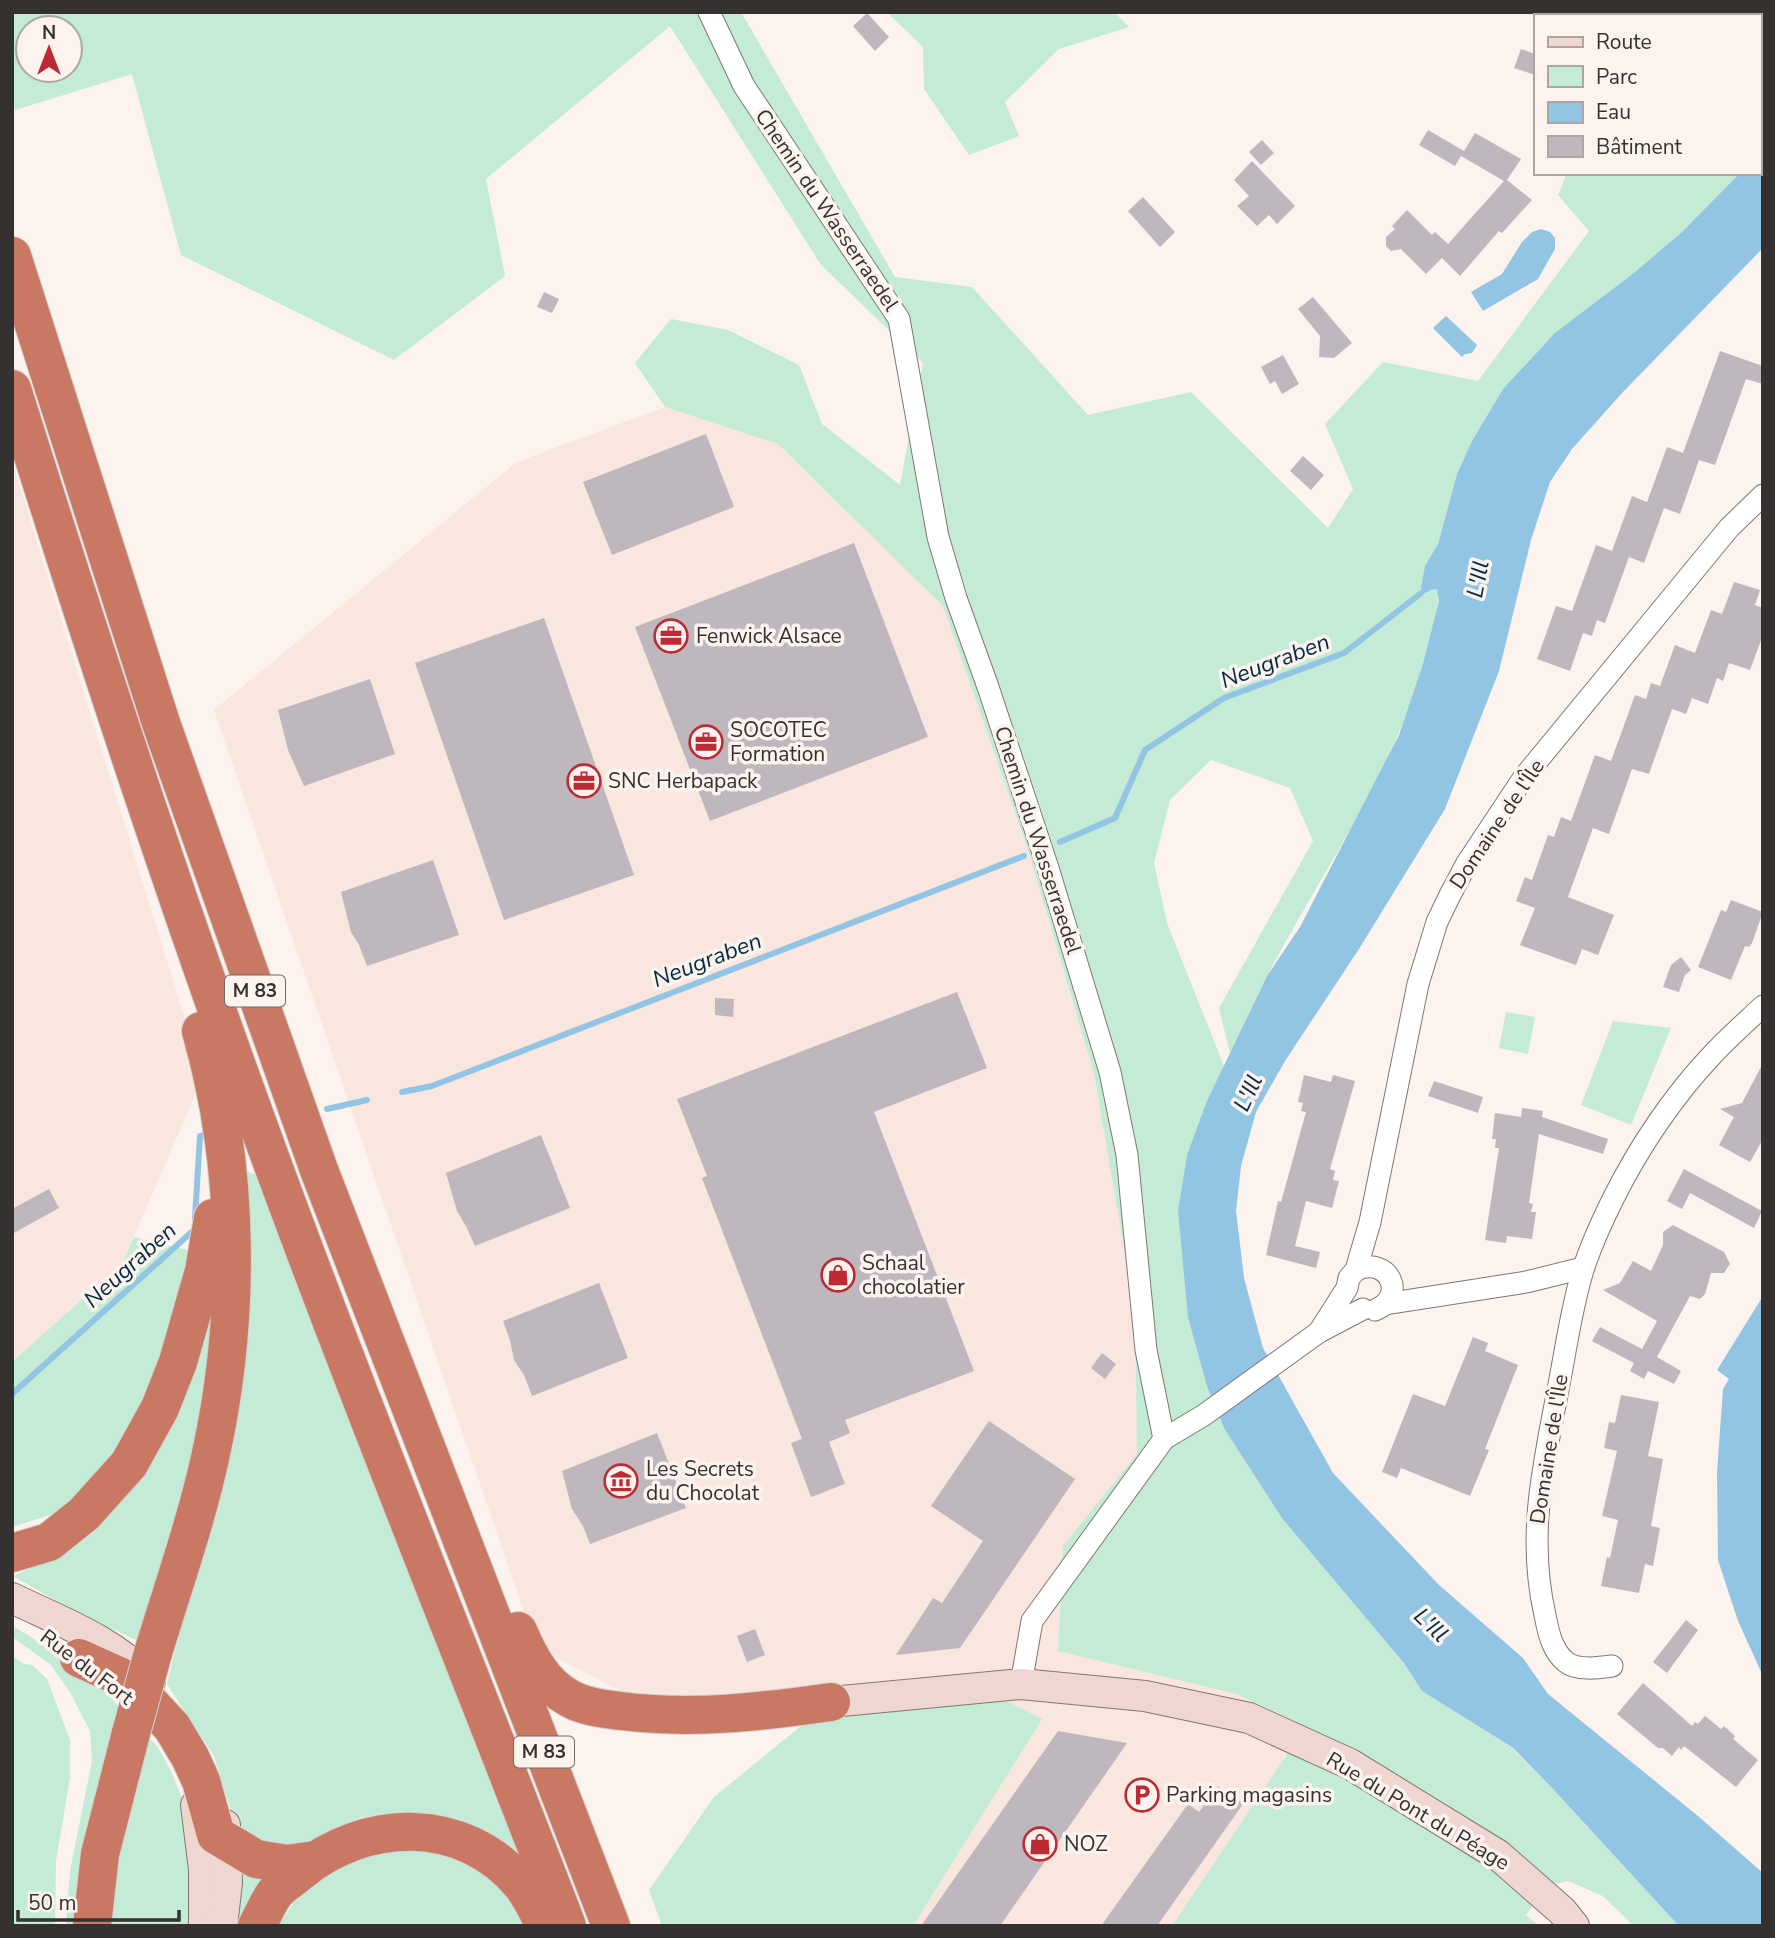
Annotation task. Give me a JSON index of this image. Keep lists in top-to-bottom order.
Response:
{
  "streets": {
    "highway": ["M 83"],
    "main road": ["Rue du Fort", "Rue du Pont du Péage"],
    "street": ["Chemin du Wasserraedel", "Domaine de l'Île"]
  },
  "crossings": [
    ["Chemin du Wasserraedel", "Domaine de l'Île"]
  ],
  "water": ["L'Ill", "Neugraben"],
  "places": {
    "office": ["Fenwick Alsace", "SOCOTEC Formation", "SNC Herbapack"],
    "shop": ["Schaal chocolatier", "NOZ"],
    "museum": ["Les Secrets du Chocolat"],
    "parking": ["Parking magasins"]
  },
  "legend": [
    "Route",
    "Parc",
    "Eau",
    "Bâtiment"
  ],
  "scale_bar": "50 m",
  "north": "top"
}
